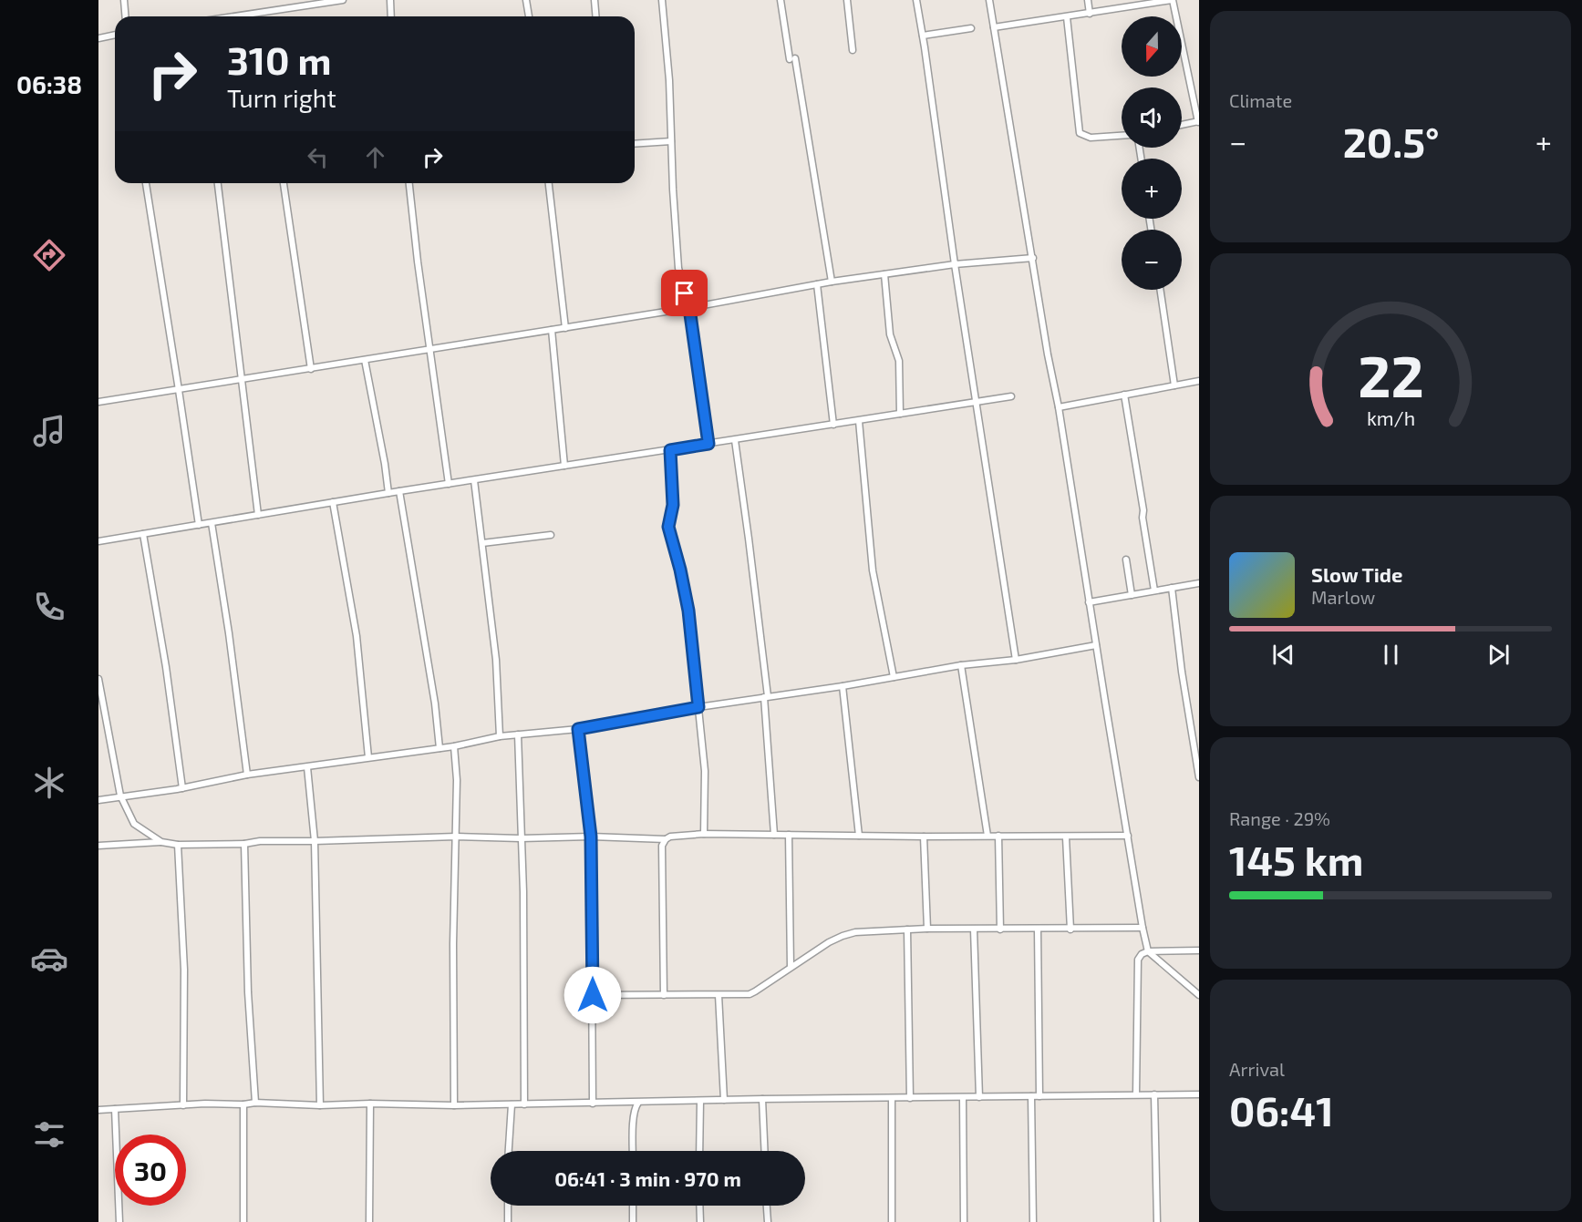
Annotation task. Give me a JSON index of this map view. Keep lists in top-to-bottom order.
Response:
{
  "north": "bottom",
  "page": {
    "tabs": "06:38",
    "tile": [
      "Climate",
      ["Range · 29%", "145 km"],
      ["Arrival", "06:41"]
    ],
    "map_buttons": ["+", "−"],
    "turn": ["310 m", "Turn right"],
    "heat": ["−", "20.5°", "+"],
    "song": ["Slow Tide", "Marlow"],
    "limit": "30",
    "trip": "06:41 · 3 min · 970 m",
    "gauge": ["22", "km/h"]
  }
}
